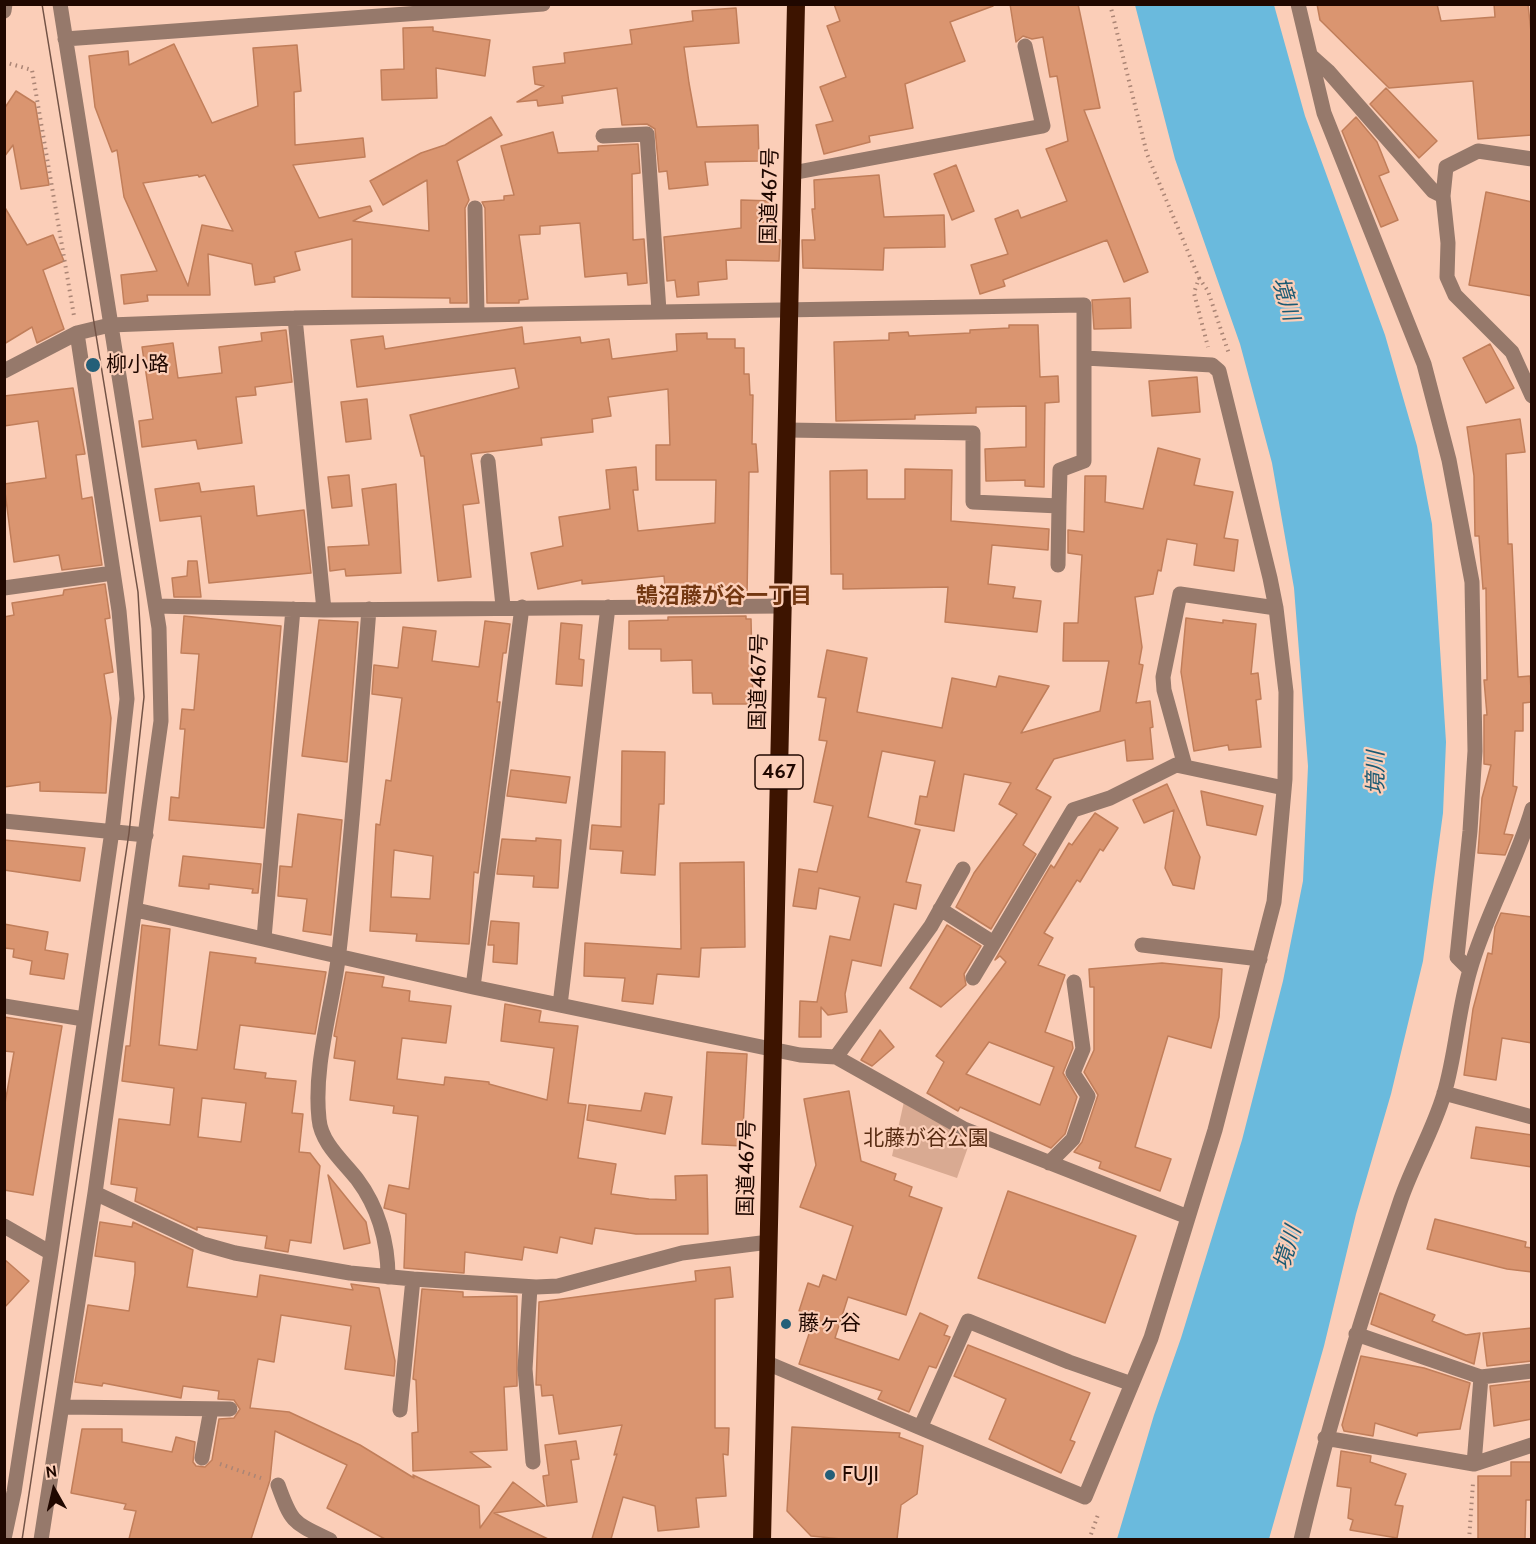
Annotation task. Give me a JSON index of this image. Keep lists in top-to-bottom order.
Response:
{
  "streets": {
    "highway": ["国道467号", "467"]
  },
  "districts": ["鵠沼藤が谷一丁目"],
  "water": ["境川"],
  "parks": ["北藤が谷公園"],
  "places": ["柳小路", "藤ヶ谷", "FUJI"],
  "north": "top"
}
